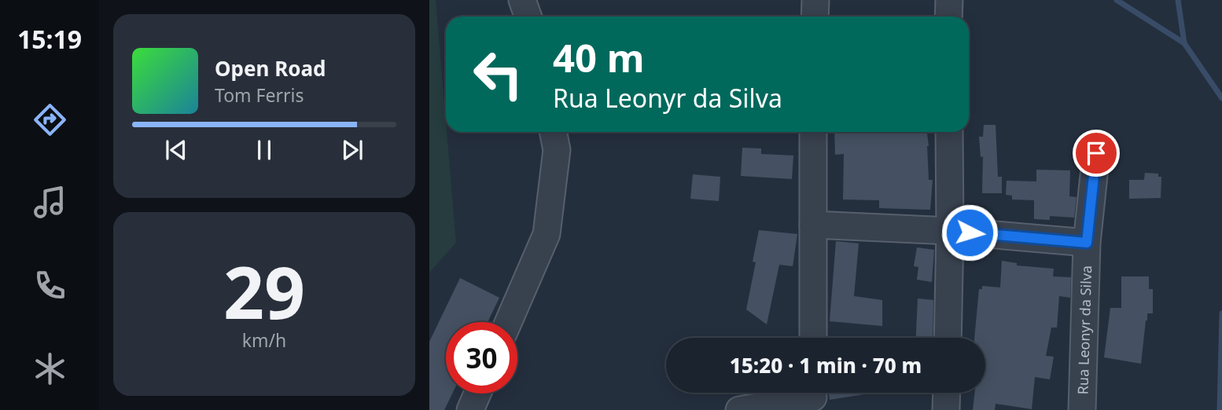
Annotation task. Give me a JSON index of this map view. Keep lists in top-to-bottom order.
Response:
{
  "streets": {
    "street": ["Rua Leonyr da Silva"]
  },
  "page": {
    "tabs": "15:19",
    "turn": ["40 m", "Rua Leonyr da Silva"],
    "song": ["Open Road", "Tom Ferris"],
    "tile": ["29", "km/h"],
    "limit": "30",
    "trip": "15:20 · 1 min · 70 m"
  }
}
